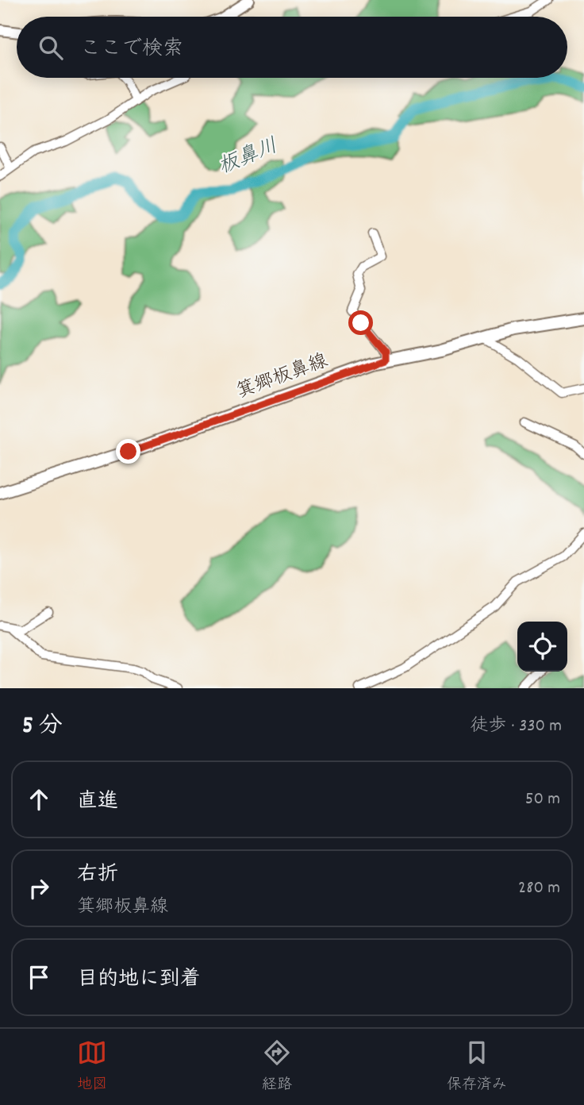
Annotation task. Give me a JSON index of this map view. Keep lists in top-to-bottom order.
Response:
{
  "streets": {
    "main road": ["箕郷板鼻線"]
  },
  "water": ["板鼻川"],
  "page": {
    "search": "ここで検索",
    "heading": ["5 分", "徒歩 · 330 m"],
    "list": [
      ["直進", "50 m"],
      ["右折", "箕郷板鼻線", "280 m"],
      "目的地に到着"
    ],
    "nav": ["地図", "経路", "保存済み"]
  }
}
